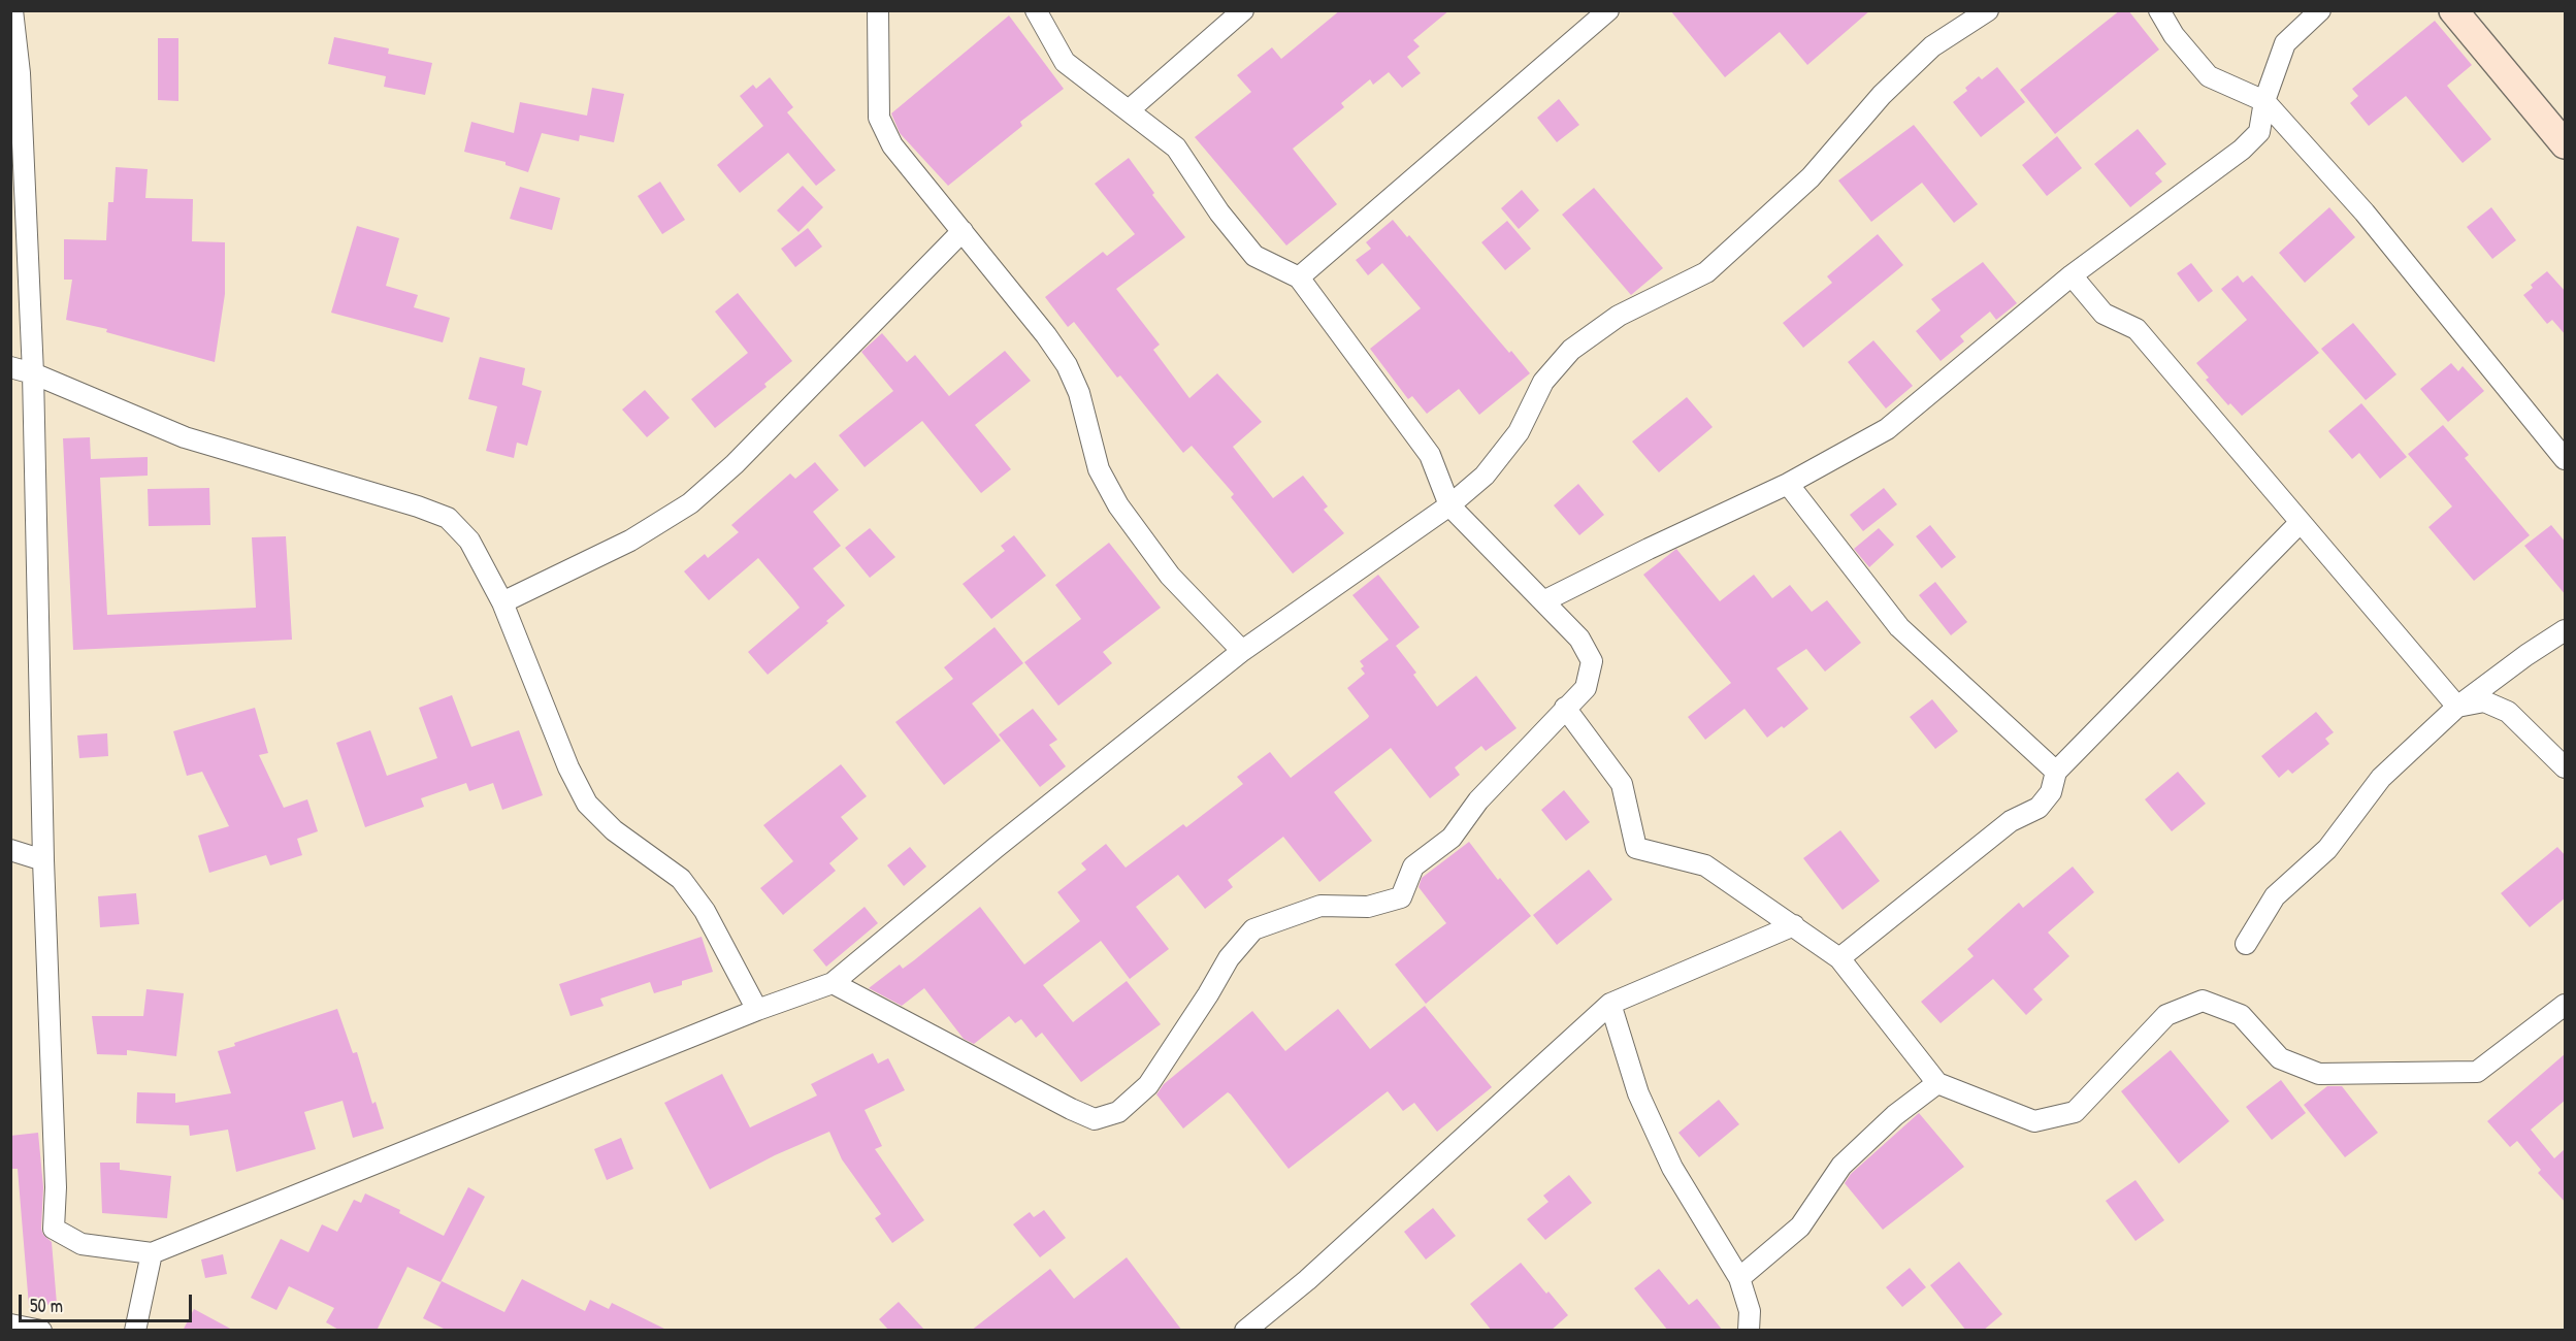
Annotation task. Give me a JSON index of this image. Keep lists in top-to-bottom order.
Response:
{
  "scale_bar": "50 m"
}
